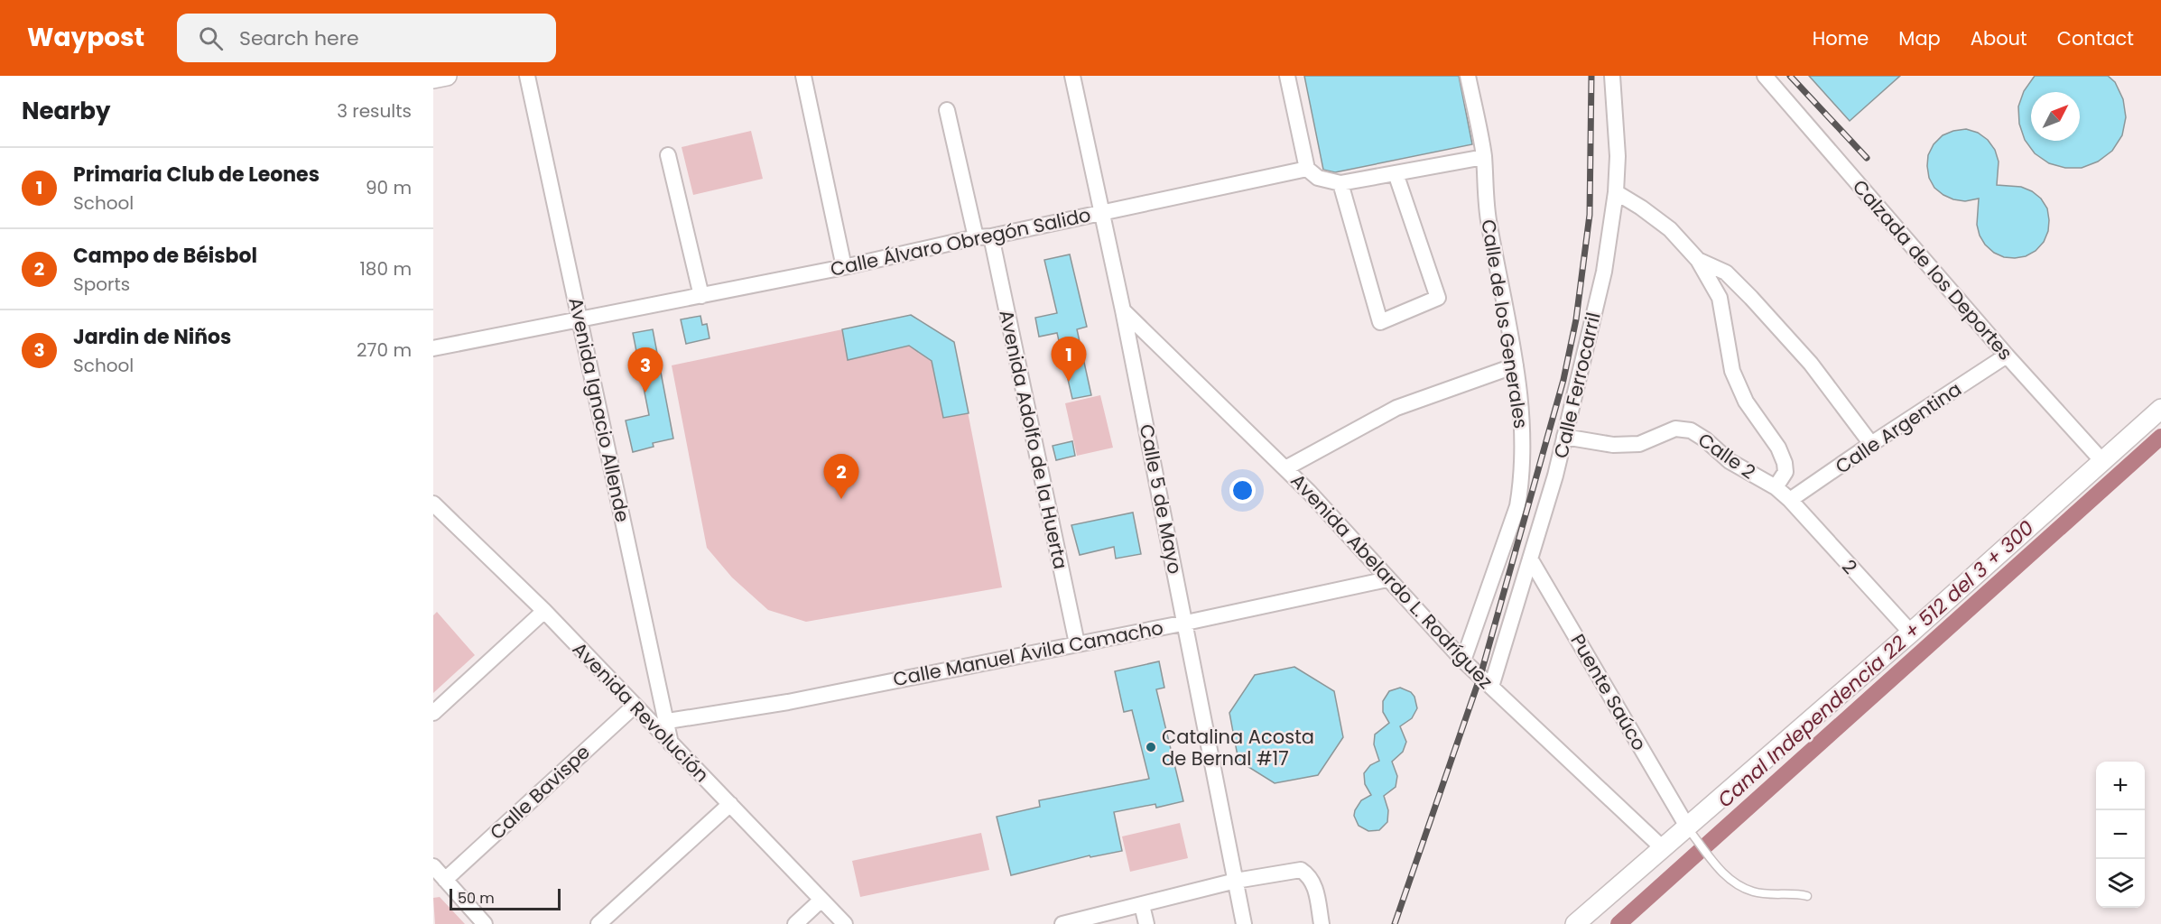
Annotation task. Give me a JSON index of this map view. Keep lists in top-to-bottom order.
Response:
{
  "streets": {
    "street": [
      "Calle Álvaro Obregón Salido",
      "Calzada de los Deportes",
      "Calle de los Generales",
      "Calle Ferrocarril",
      "Avenida Ignacio Allende",
      "Calle Argentina",
      "Avenida Adolfo de la Huerta",
      "Calle 2",
      "Calle 5 de Mayo",
      "2",
      "Avenida Abelardo L. Rodríguez",
      "Calle Manuel Ávila Camacho",
      "Puente Saúco",
      "Avenida Revolución",
      "Calle Bavispe"
    ]
  },
  "crossings": [
    ["Calle Álvaro Obregón Salido", "Avenida Ignacio Allende"],
    ["Calle Álvaro Obregón Salido", "Avenida Adolfo de la Huerta"],
    ["Calle Álvaro Obregón Salido", "Calle 5 de Mayo"],
    ["Calzada de los Deportes", "Calle Argentina"],
    ["Calle de los Generales", "Avenida Abelardo L. Rodríguez"],
    ["Calle Ferrocarril", "Calle 2"],
    ["Calle Ferrocarril", "Avenida Abelardo L. Rodríguez"],
    ["Calle Ferrocarril", "Puente Saúco"],
    ["Avenida Ignacio Allende", "Calle Manuel Ávila Camacho"],
    ["Avenida Ignacio Allende", "Avenida Revolución"],
    ["Calle Argentina", "Calle 2"],
    ["Calle Argentina", "2"],
    ["Avenida Adolfo de la Huerta", "Calle Manuel Ávila Camacho"],
    ["Calle 2", "2"],
    ["Calle 5 de Mayo", "Avenida Abelardo L. Rodríguez"],
    ["Calle 5 de Mayo", "Calle Manuel Ávila Camacho"],
    ["Avenida Abelardo L. Rodríguez", "Calle Manuel Ávila Camacho"],
    ["Avenida Revolución", "Calle Bavispe"]
  ],
  "water": ["Canal Independencia 22 + 512 del 3 + 300"],
  "places": ["Catalina Acosta de Bernal #17"],
  "scale_bar": "50 m",
  "north": "top right",
  "page": {
    "header": "Waypost",
    "search": "Search here",
    "nav": [
      "Home",
      "Map",
      "About",
      "Contact"
    ],
    "heading": ["Nearby", "3 results"],
    "list": [
      {
        "mark": "1",
        "name": "Primaria Club de Leones",
        "note": "School",
        "value": "90 m"
      },
      {
        "mark": "2",
        "name": "Campo de Béisbol",
        "note": "Sports",
        "value": "180 m"
      },
      {
        "mark": "3",
        "name": "Jardin de Niños",
        "note": "School",
        "value": "270 m"
      }
    ],
    "pins": ["1", "3", "2"],
    "map_buttons": ["+", "−"],
    "scale": "50 m"
  }
}
